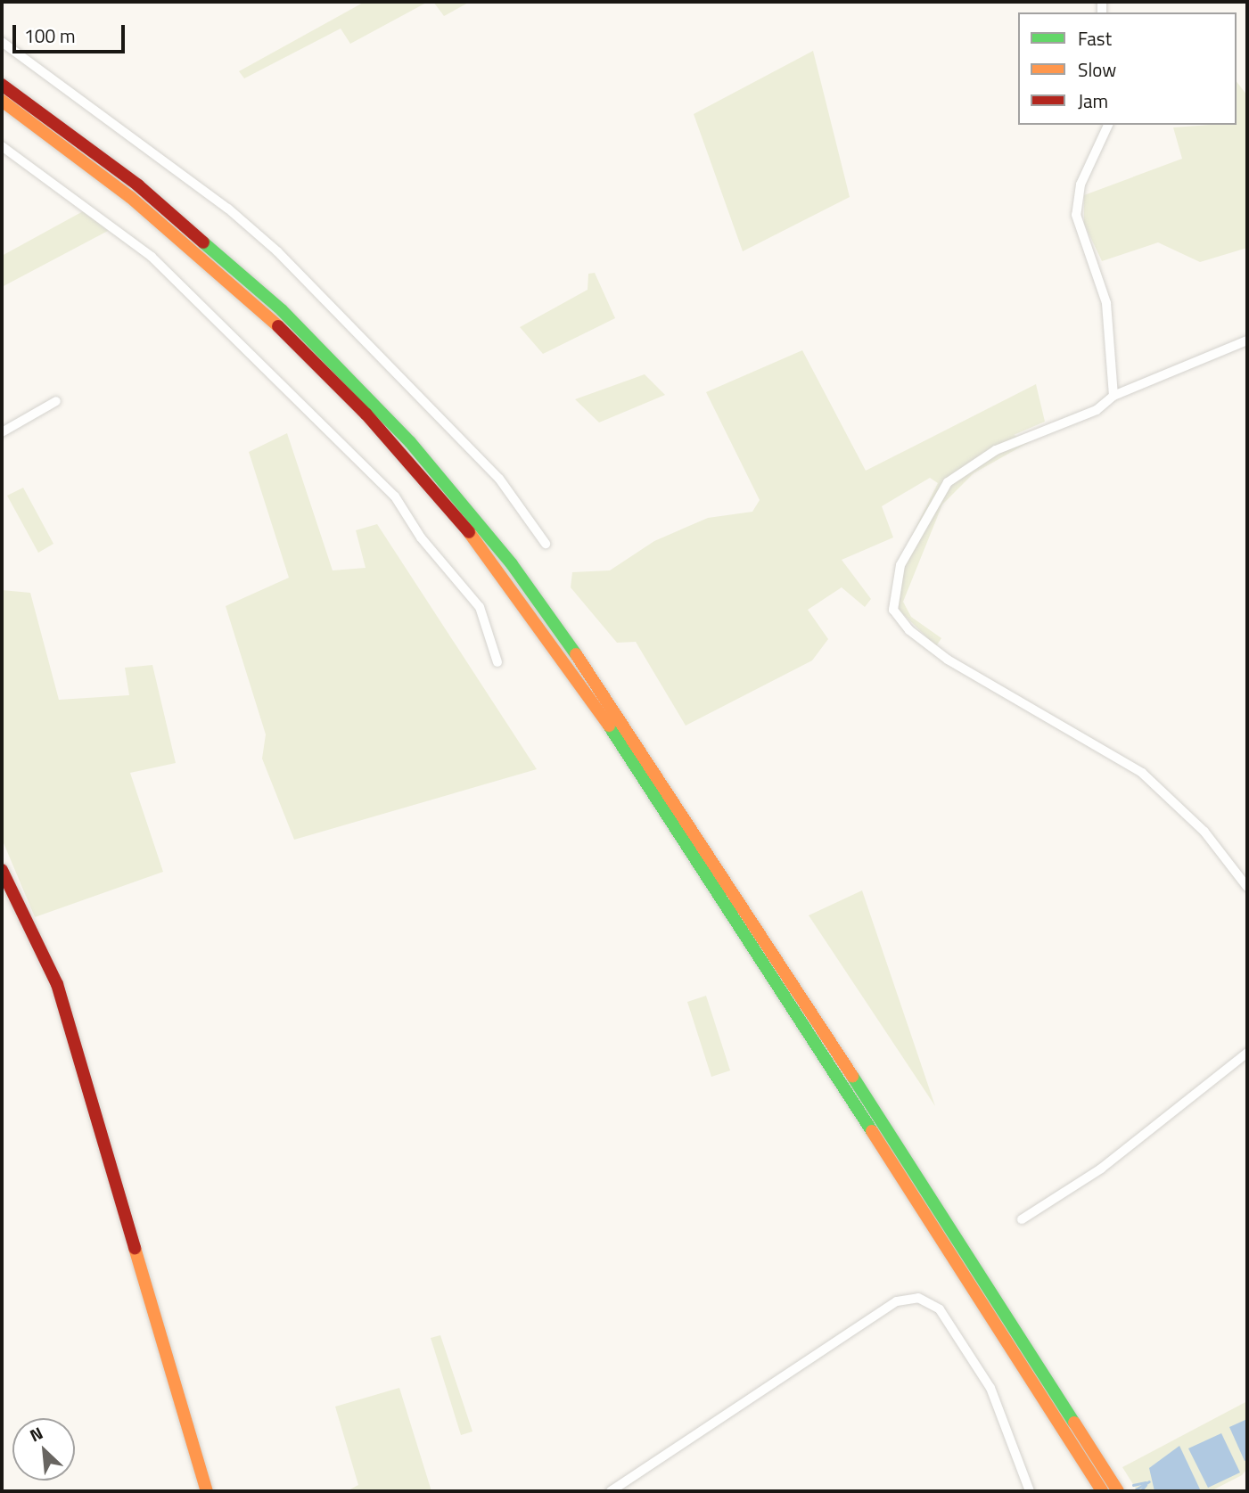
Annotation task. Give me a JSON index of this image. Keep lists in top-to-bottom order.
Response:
{
  "legend": ["Fast", "Slow", "Jam"],
  "scale_bar": "100 m",
  "north": "top left"
}
